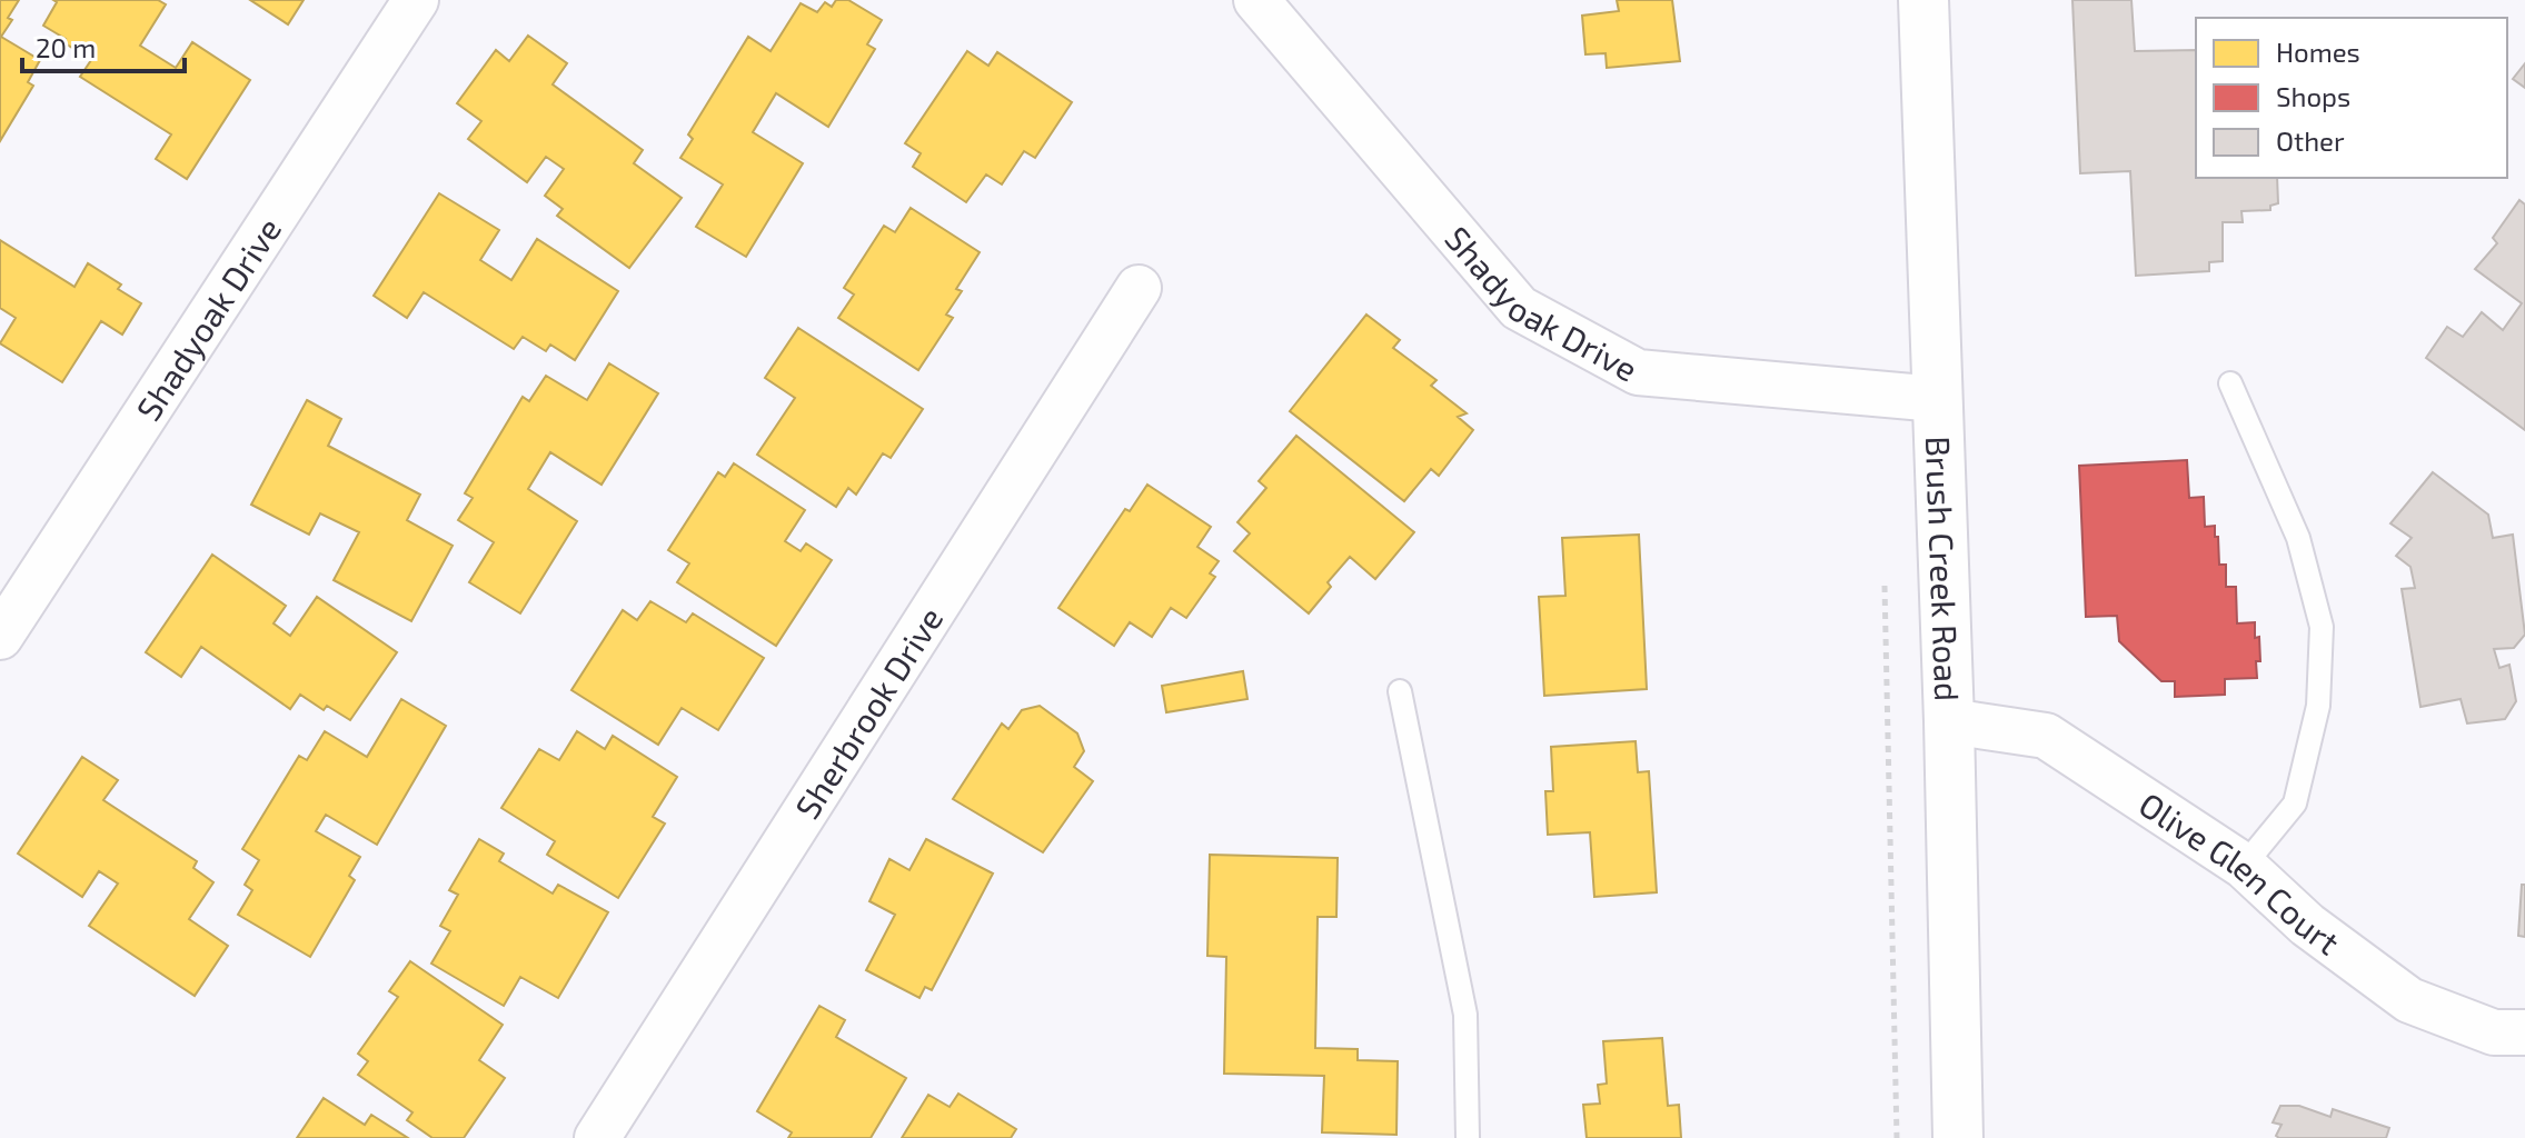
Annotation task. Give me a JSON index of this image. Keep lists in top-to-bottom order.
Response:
{
  "streets": {
    "street": [
      "Shadyoak Drive",
      "Brush Creek Road",
      "Sherbrook Drive",
      "Olive Glen Court"
    ]
  },
  "crossings": [
    ["Shadyoak Drive", "Brush Creek Road"],
    ["Brush Creek Road", "Olive Glen Court"]
  ],
  "legend": ["Homes", "Shops", "Other"],
  "scale_bar": "20 m"
}
